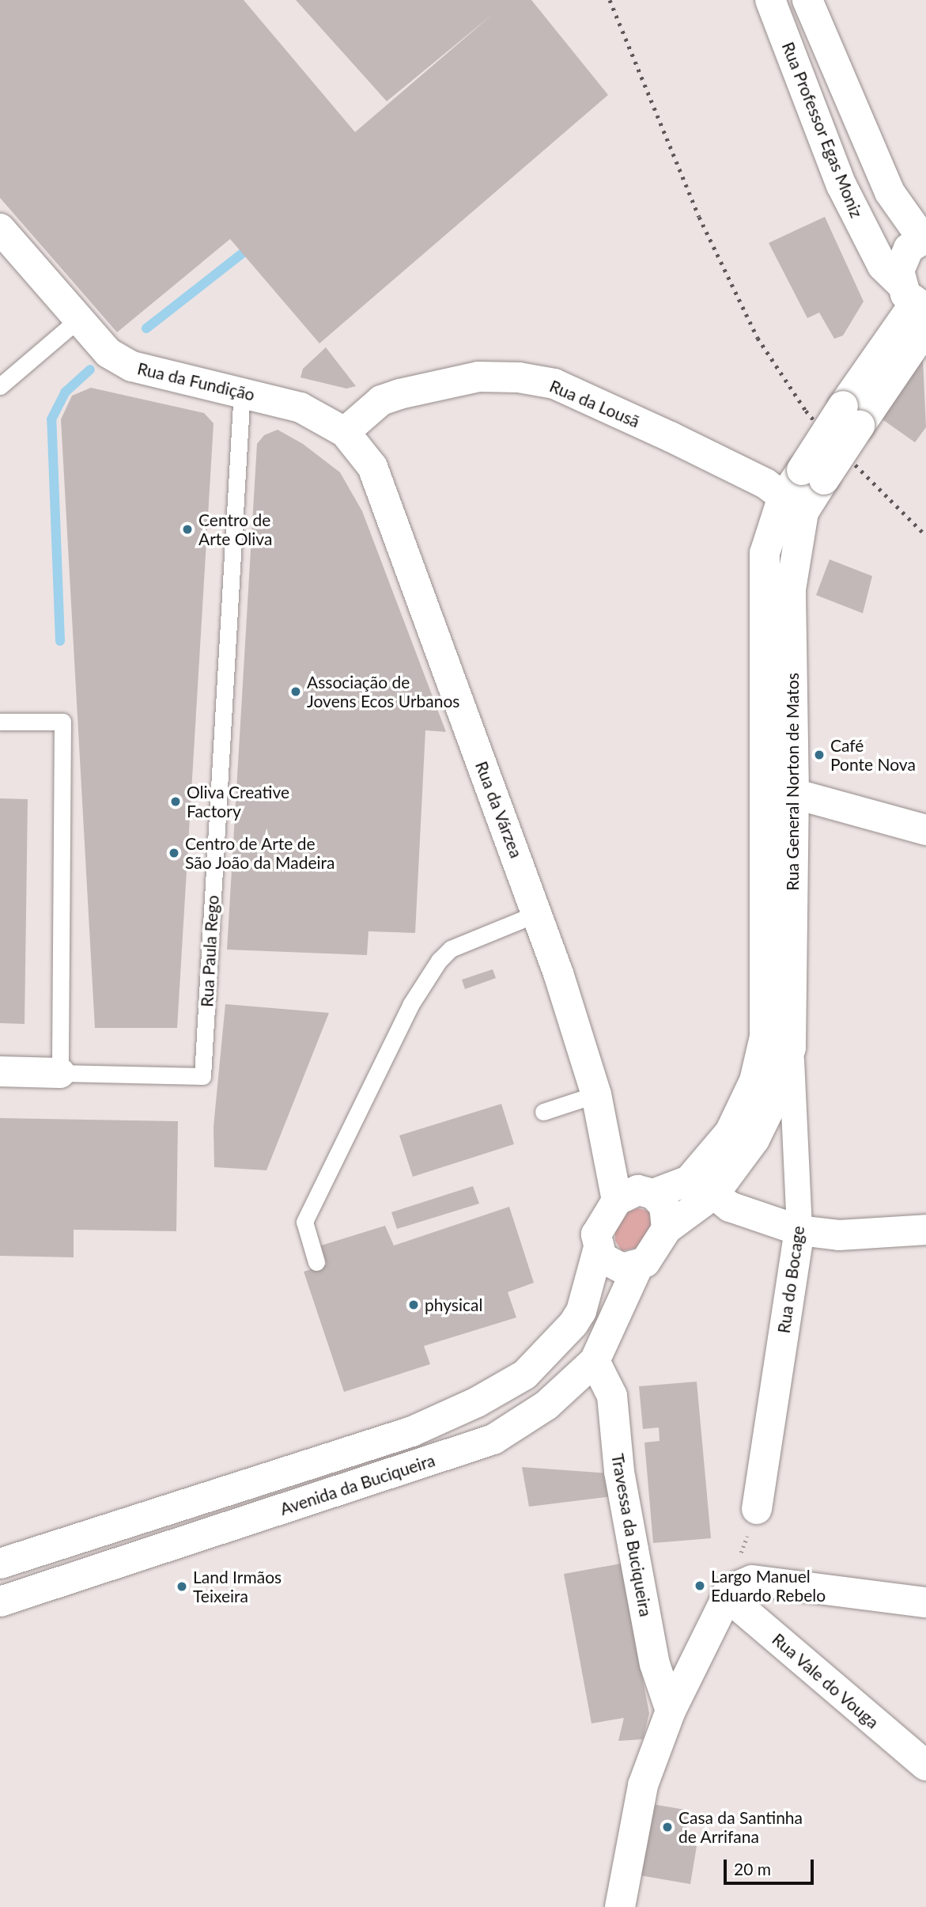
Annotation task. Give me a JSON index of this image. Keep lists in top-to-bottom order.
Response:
{
  "streets": {
    "street": [
      "Rua Professor Egas Moniz",
      "Rua da Fundição",
      "Rua da Lousã",
      "Rua General Norton de Matos",
      "Rua da Várzea",
      "Rua Paula Rego",
      "Rua do Bocage",
      "Avenida da Buciqueira",
      "Travessa da Buciqueira",
      "Rua Vale do Vouga"
    ]
  },
  "crossings": [
    ["Rua Professor Egas Moniz", "Rua General Norton de Matos"],
    ["Rua da Fundição", "Rua da Lousã"],
    ["Rua da Fundição", "Rua da Várzea"],
    ["Rua da Fundição", "Rua Paula Rego"],
    ["Rua da Lousã", "Rua General Norton de Matos"],
    ["Rua da Lousã", "Rua da Várzea"],
    ["Rua General Norton de Matos", "Rua da Várzea"],
    ["Rua General Norton de Matos", "Rua do Bocage"],
    ["Rua General Norton de Matos", "Avenida da Buciqueira"],
    ["Rua da Várzea", "Avenida da Buciqueira"],
    ["Avenida da Buciqueira", "Travessa da Buciqueira"]
  ],
  "places": [
    "Centro de Arte Oliva",
    "Associação de Jovens Ecos Urbanos",
    "Café Ponte Nova",
    "Oliva Creative Factory",
    "Centro de Arte de São João da Madeira",
    "physical",
    "Largo Manuel Eduardo Rebelo",
    "Land Irmãos Teixeira",
    "Casa da Santinha de Arrifana"
  ],
  "scale_bar": "20 m"
}
